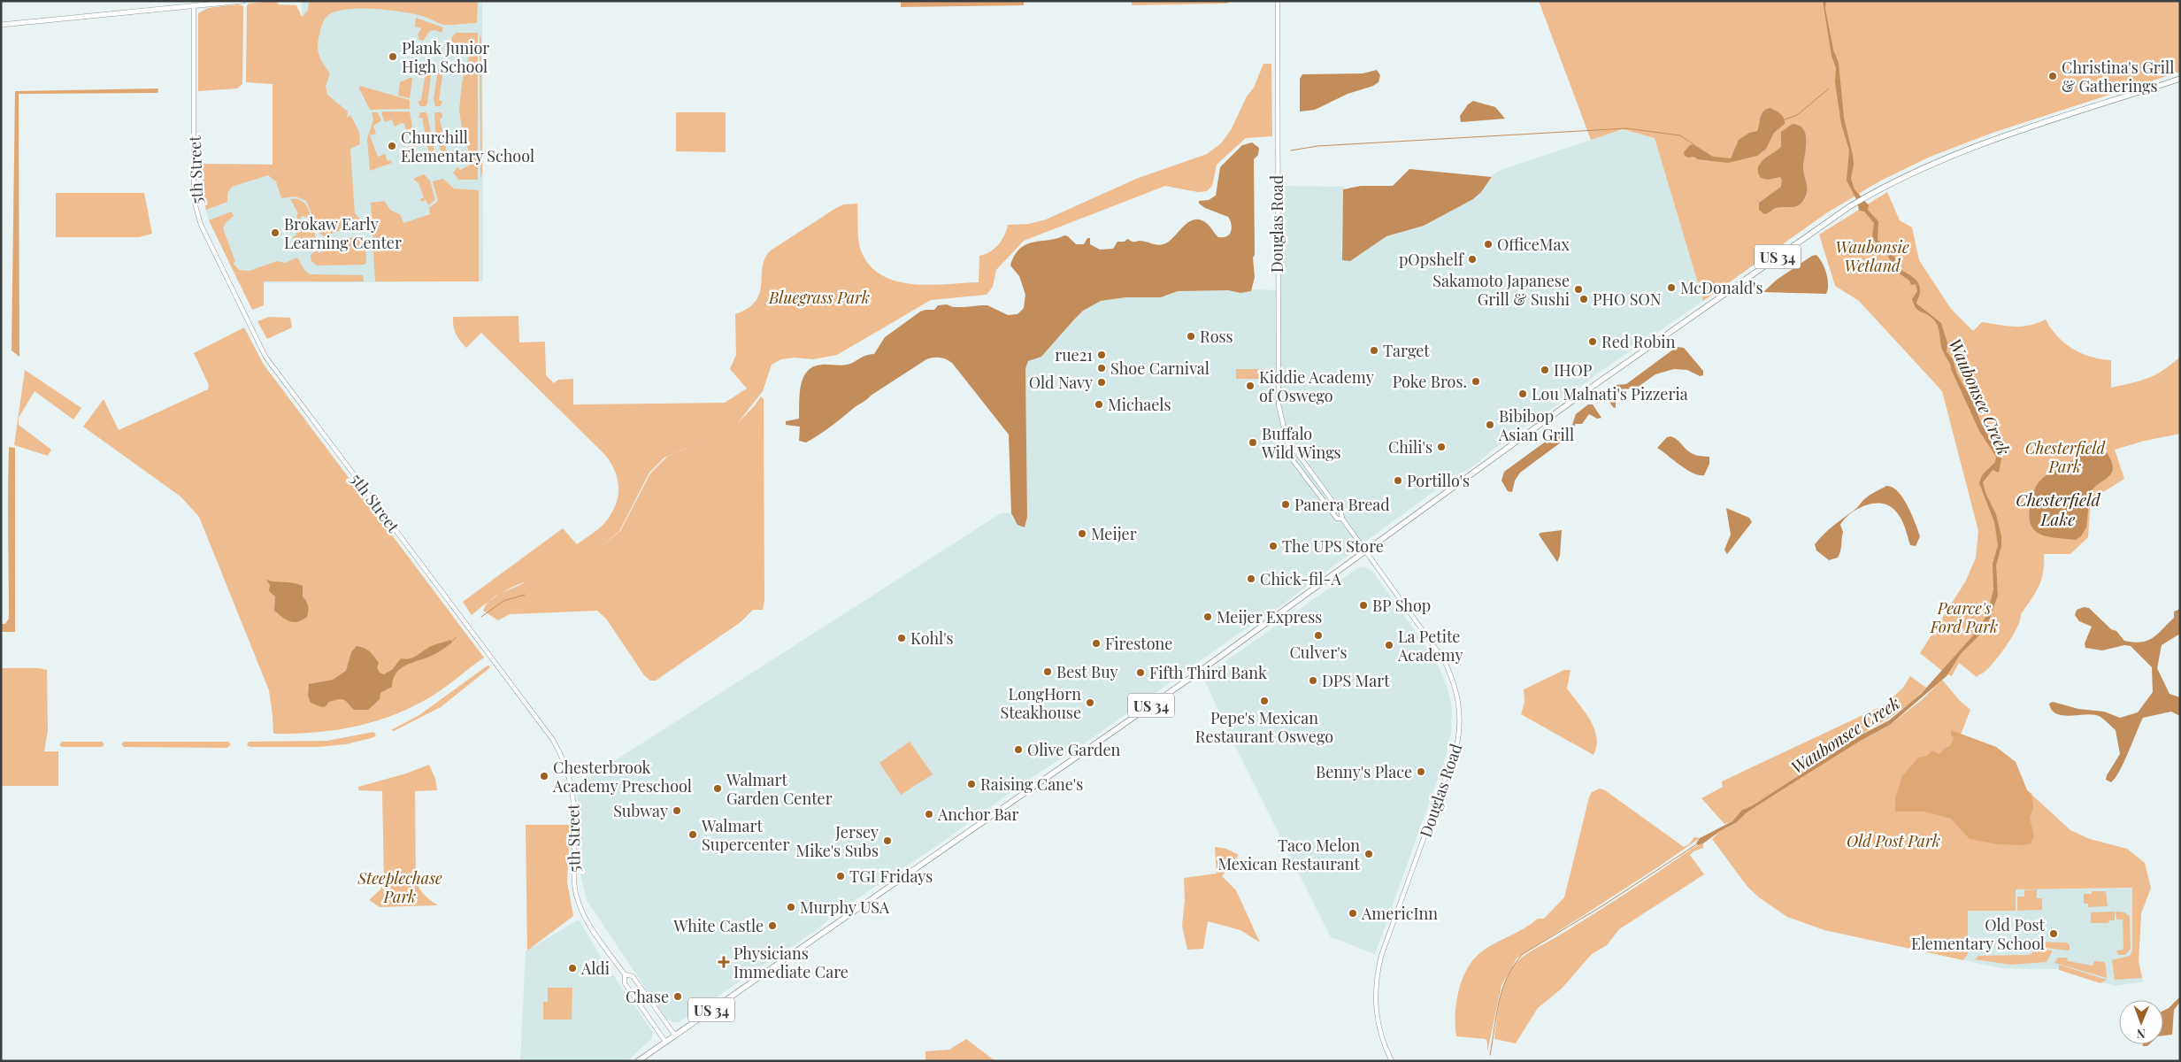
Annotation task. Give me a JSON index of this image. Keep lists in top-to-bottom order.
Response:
{
  "streets": {
    "main road": ["US 34"],
    "street": ["5th Street", "Douglas Road"]
  },
  "crossings": [
    ["5th Street", "US 34"],
    ["Douglas Road", "US 34"]
  ],
  "water": ["Waubonsee Creek", "Chesterfield Lake"],
  "parks": [
    "Waubonsie Wetland",
    "Bluegrass Park",
    "Chesterfield Park",
    "Pearce's Ford Park",
    "Old Post Park",
    "Steeplechase Park"
  ],
  "places": {
    "other": [
      "Plank Junior High School",
      "Christina's Grill & Gatherings",
      "Churchill Elementary School",
      "Brokaw Early Learning Center",
      "OfficeMax",
      "pOpshelf",
      "McDonald's",
      "Sakamoto Japanese Grill & Sushi",
      "PHO SON",
      "Ross",
      "Red Robin",
      "Target",
      "rue21",
      "Shoe Carnival",
      "IHOP",
      "Poke Bros.",
      "Old Navy",
      "Kiddie Academy of Oswego",
      "Lou Malnati's Pizzeria",
      "Michaels",
      "Bibibop Asian Grill",
      "Buffalo Wild Wings",
      "Chili's",
      "Portillo's",
      "Panera Bread",
      "Meijer",
      "The UPS Store",
      "Chick-fil-A",
      "BP Shop",
      "Meijer Express",
      "Culver's",
      "Kohl's",
      "Firestone",
      "La Petite Academy",
      "Best Buy",
      "Fifth Third Bank",
      "DPS Mart",
      "Pepe's Mexican Restaurant Oswego",
      "LongHorn Steakhouse",
      "Olive Garden",
      "Benny's Place",
      "Chesterbrook Academy Preschool",
      "Raising Cane's",
      "Walmart Garden Center",
      "Subway",
      "Anchor Bar",
      "Walmart Supercenter",
      "Jersey Mike's Subs",
      "Taco Melon Mexican Restaurant",
      "TGI Fridays",
      "Murphy USA",
      "AmericInn",
      "White Castle",
      "Old Post Elementary School",
      "Aldi",
      "Chase"
    ],
    "health": ["Physicians Immediate Care"]
  },
  "north": "bottom"
}
